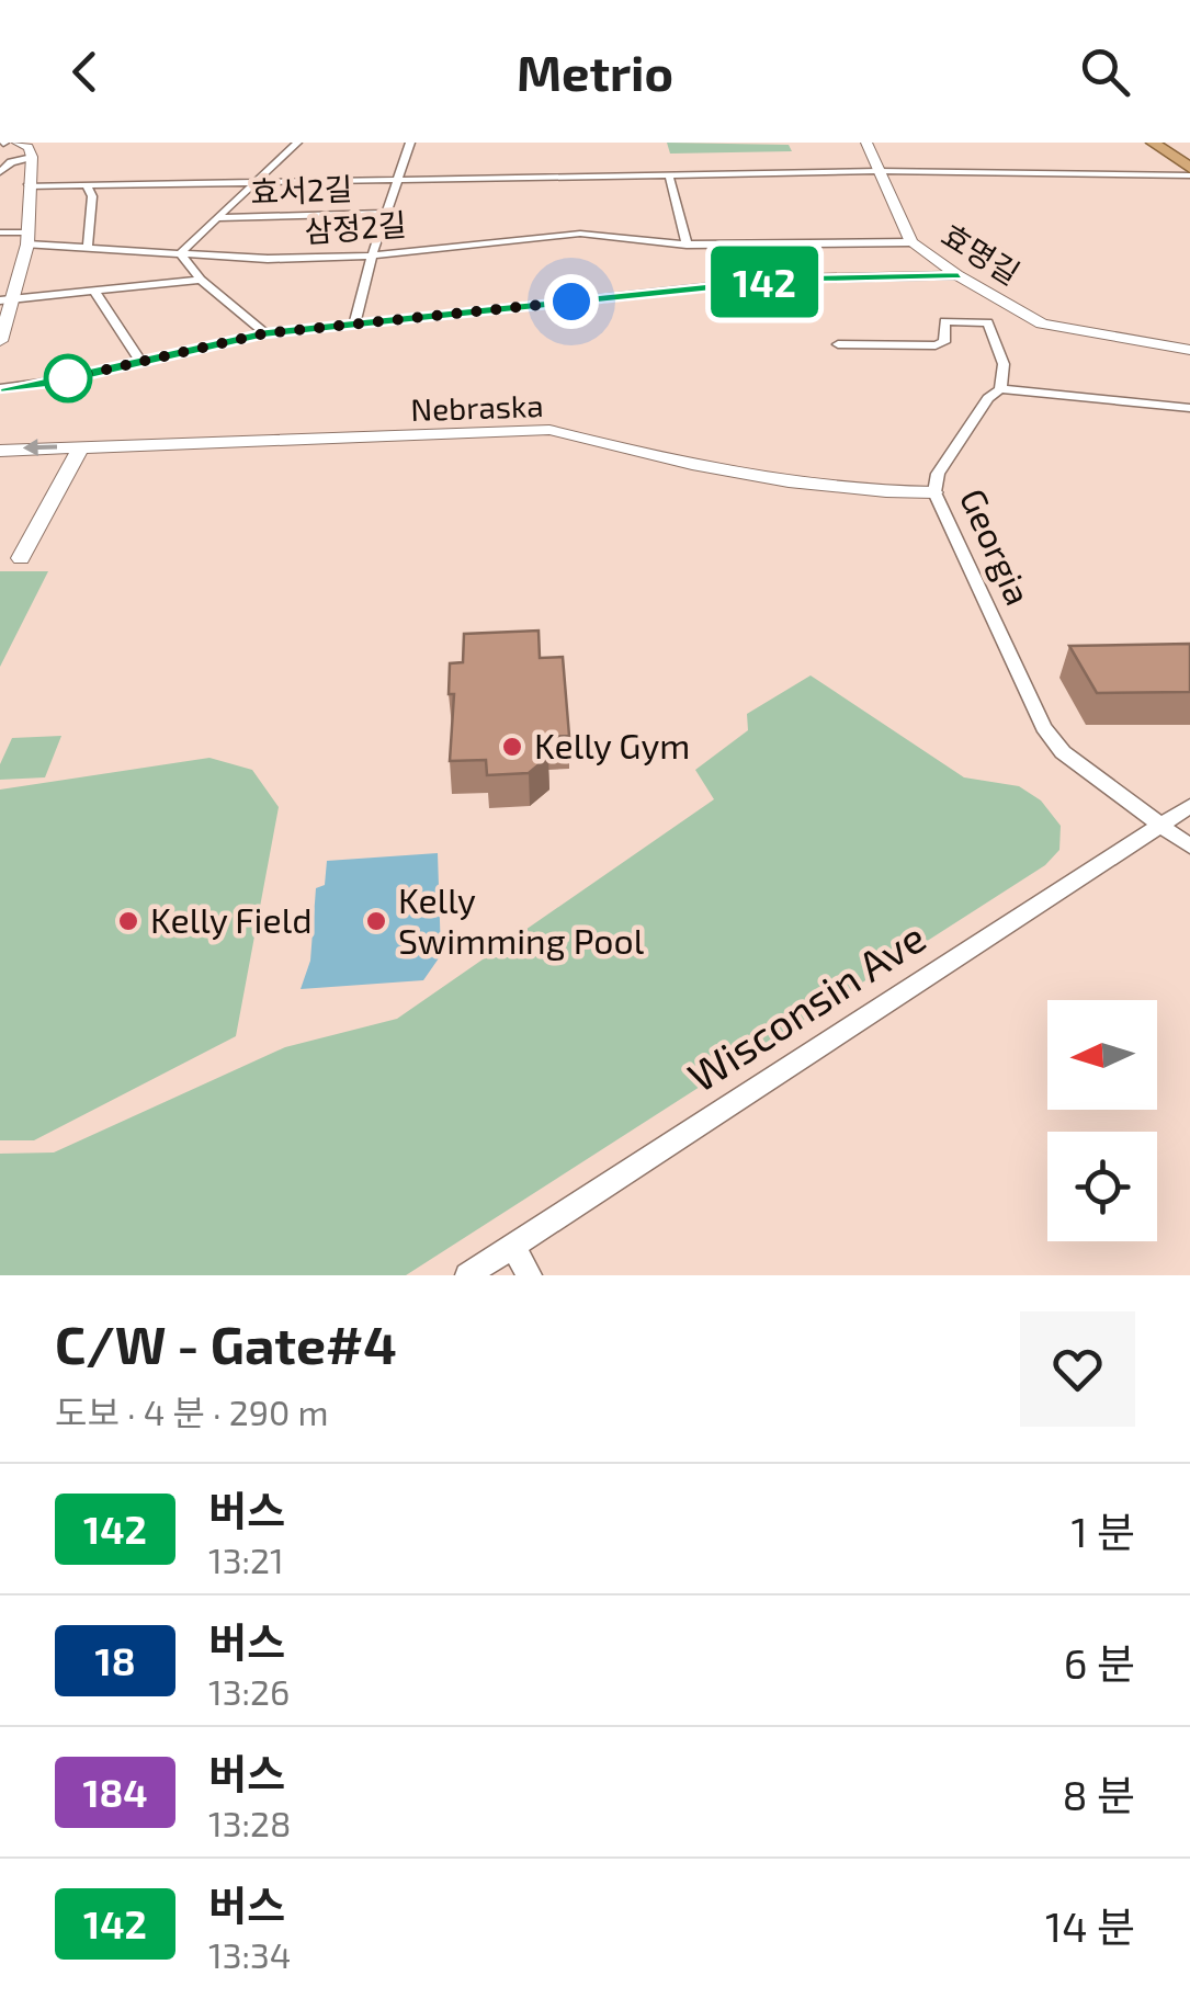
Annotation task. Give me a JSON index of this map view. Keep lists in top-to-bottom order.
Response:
{
  "streets": {
    "street": [
      "효서2길",
      "삼정2길",
      "효명길",
      "Nebraska",
      "Georgia",
      "Wisconsin Ave"
    ]
  },
  "crossings": [
    ["삼정2길", "효명길"],
    ["Nebraska", "Georgia"],
    ["Georgia", "Wisconsin Ave"]
  ],
  "places": ["Kelly Gym", "Kelly Field", "Kelly Swimming Pool"],
  "lines": ["bus line 142"],
  "north": "left",
  "page": {
    "header": "Metrio",
    "on_map": "142",
    "heading": ["C/W - Gate#4", "도보 · 4 분 · 290 m"],
    "list": [
      {
        "mark": "142",
        "name": "버스",
        "note": "13:21",
        "value": "1 분"
      },
      {
        "mark": "18",
        "name": "버스",
        "note": "13:26",
        "value": "6 분"
      },
      {
        "mark": "184",
        "name": "버스",
        "note": "13:28",
        "value": "8 분"
      },
      {
        "mark": "142",
        "name": "버스",
        "note": "13:34",
        "value": "14 분"
      }
    ]
  }
}
